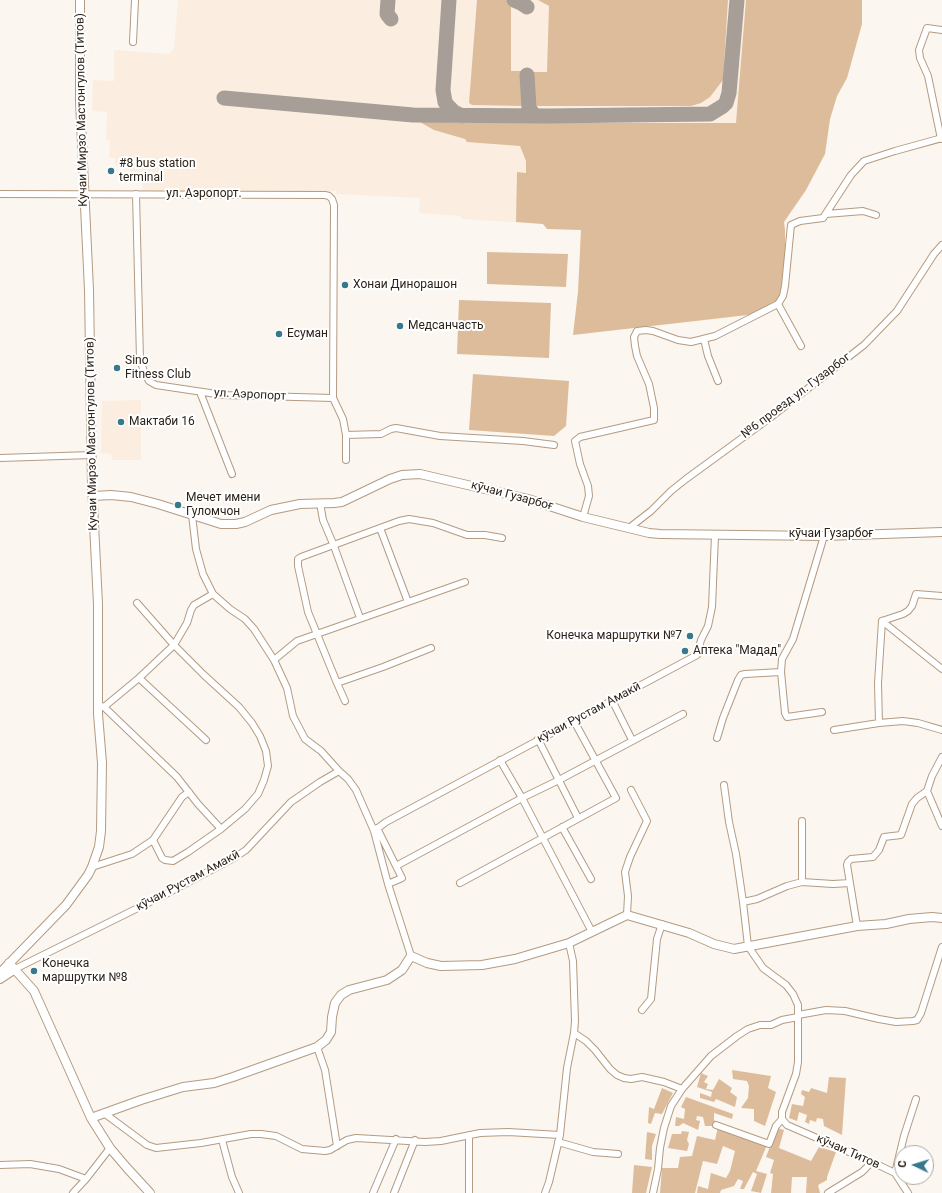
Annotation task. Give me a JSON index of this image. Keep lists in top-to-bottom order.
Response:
{
  "streets": {
    "street": [
      "Кучаи Мирзо Мастонгулов (Титов)",
      "ул. Аэропорт.",
      "ул. Аэропорт",
      "№6 проезд ул. Гузарбог",
      "кӯчаи Гузарбоғ",
      "кӯчаи Рустам Амакӣ",
      "кӯчаи Титов"
    ]
  },
  "crossings": [
    ["Кучаи Мирзо Мастонгулов (Титов)", "ул. Аэропорт."],
    ["Кучаи Мирзо Мастонгулов (Титов)", "кӯчаи Гузарбоғ"],
    ["Кучаи Мирзо Мастонгулов (Титов)", "кӯчаи Рустам Амакӣ"],
    ["ул. Аэропорт.", "ул. Аэропорт"],
    ["№6 проезд ул. Гузарбог", "кӯчаи Гузарбоғ"],
    ["кӯчаи Гузарбоғ", "кӯчаи Рустам Амакӣ"]
  ],
  "places": [
    "#8 bus station terminal",
    "Хонаи Динорашон",
    "Медсанчасть",
    "Есуман",
    "Sino Fitness Club",
    "Мактаби 16",
    "Мечет имени Гуломчон",
    "Конечка маршрутки №7",
    "Аптека \"Мадад\"",
    "Конечка маршрутки №8"
  ],
  "north": "left"
}
